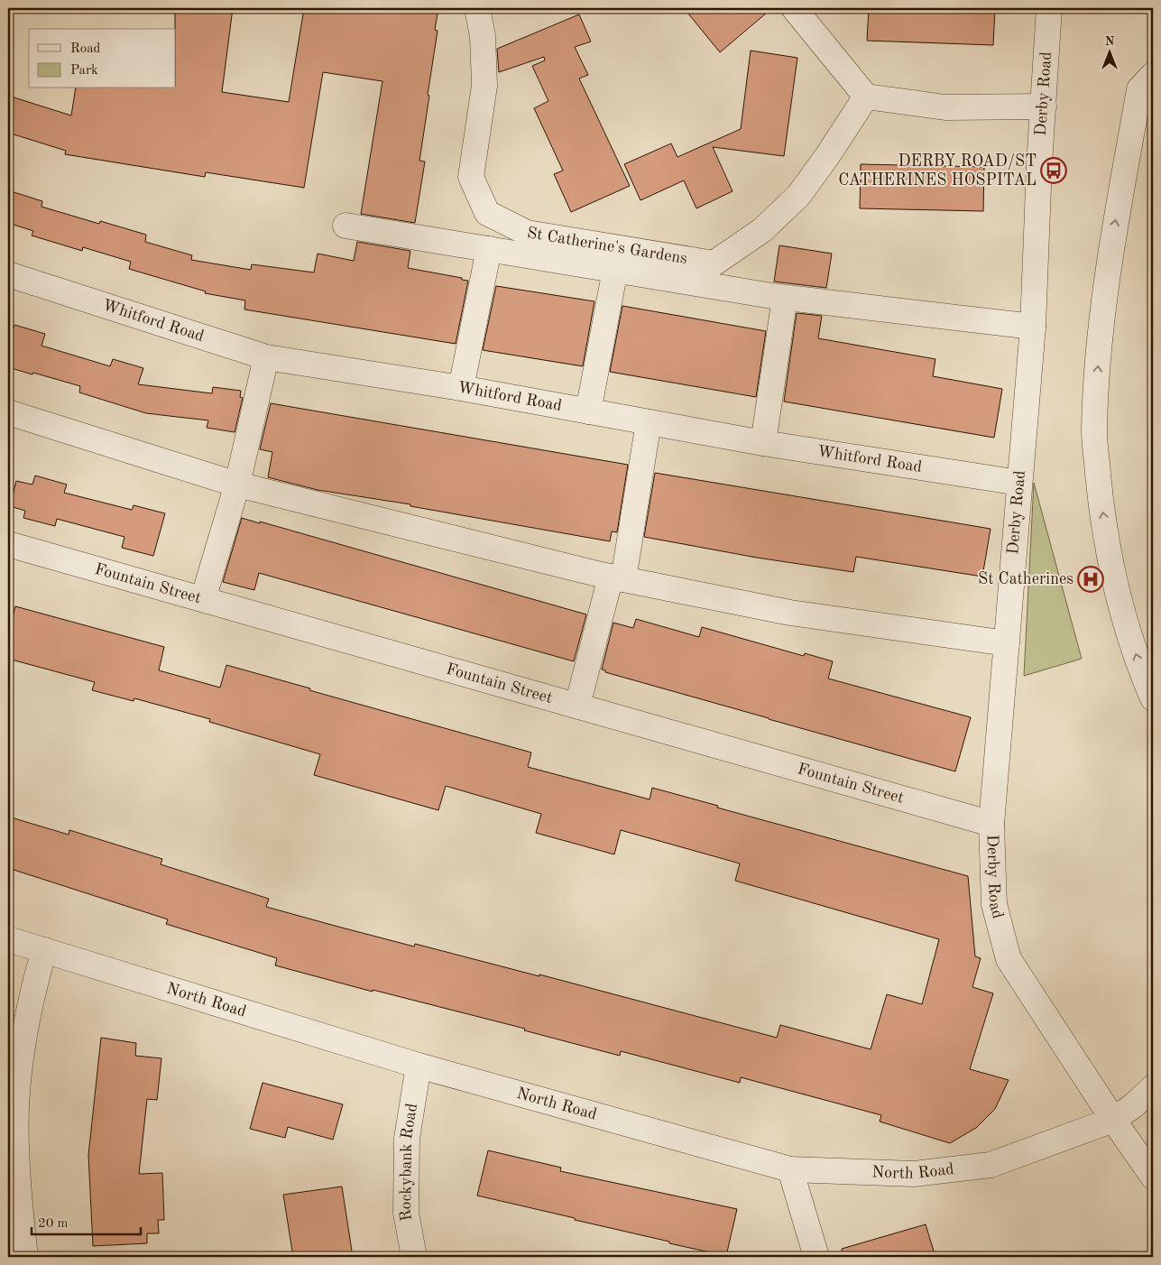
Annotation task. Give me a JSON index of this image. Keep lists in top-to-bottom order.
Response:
{
  "streets": {
    "street": [
      "Derby Road",
      "St Catherine's Gardens",
      "Whitford Road",
      "Fountain Street",
      "North Road",
      "Rockybank Road"
    ]
  },
  "crossings": [
    ["Derby Road", "Whitford Road"],
    ["Derby Road", "Fountain Street"],
    ["Derby Road", "North Road"],
    ["North Road", "Rockybank Road"]
  ],
  "places": {
    "bus stop": ["DERBY ROAD/ST CATHERINES HOSPITAL"],
    "hospital": ["St Catherines"]
  },
  "legend": ["Road", "Park"],
  "scale_bar": "20 m",
  "north": "top"
}
